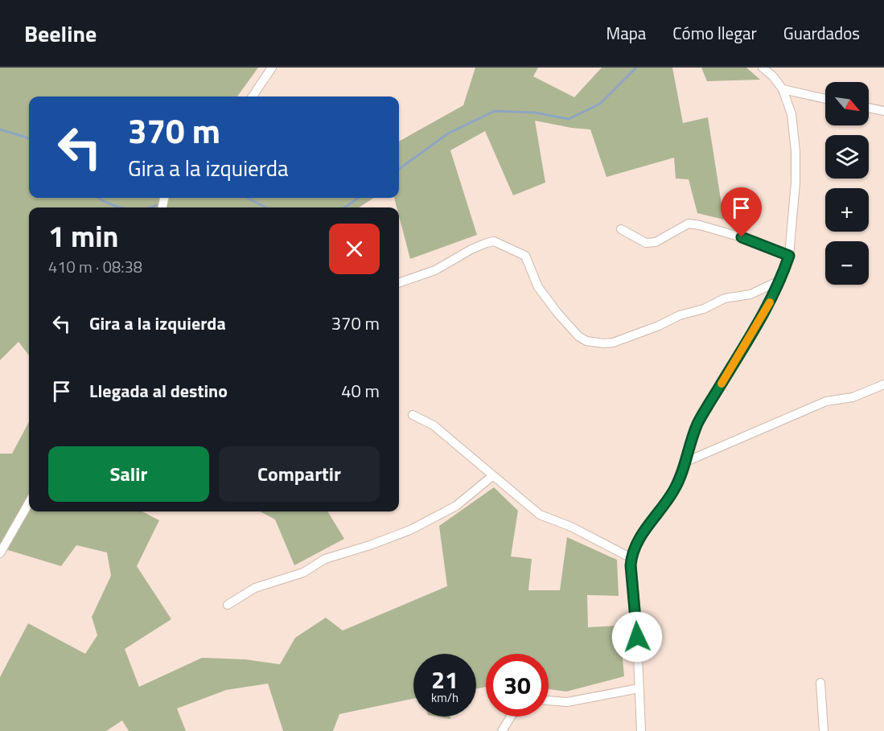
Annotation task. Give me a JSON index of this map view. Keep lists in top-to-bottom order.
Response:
{
  "north": "bottom right",
  "page": {
    "header": "Beeline",
    "nav": ["Mapa", "Cómo llegar", "Guardados"],
    "map_buttons": ["+", "−"],
    "turn": ["370 m", "Gira a la izquierda"],
    "heading": ["1 min", "410 m · 08:38"],
    "list": [
      {
        "name": "Gira a la izquierda",
        "value": "370 m"
      },
      {
        "name": "Llegada al destino",
        "value": "40 m"
      }
    ],
    "buttons": ["Salir", "Compartir"],
    "speed": "21 km/h",
    "limit": "30"
  }
}
